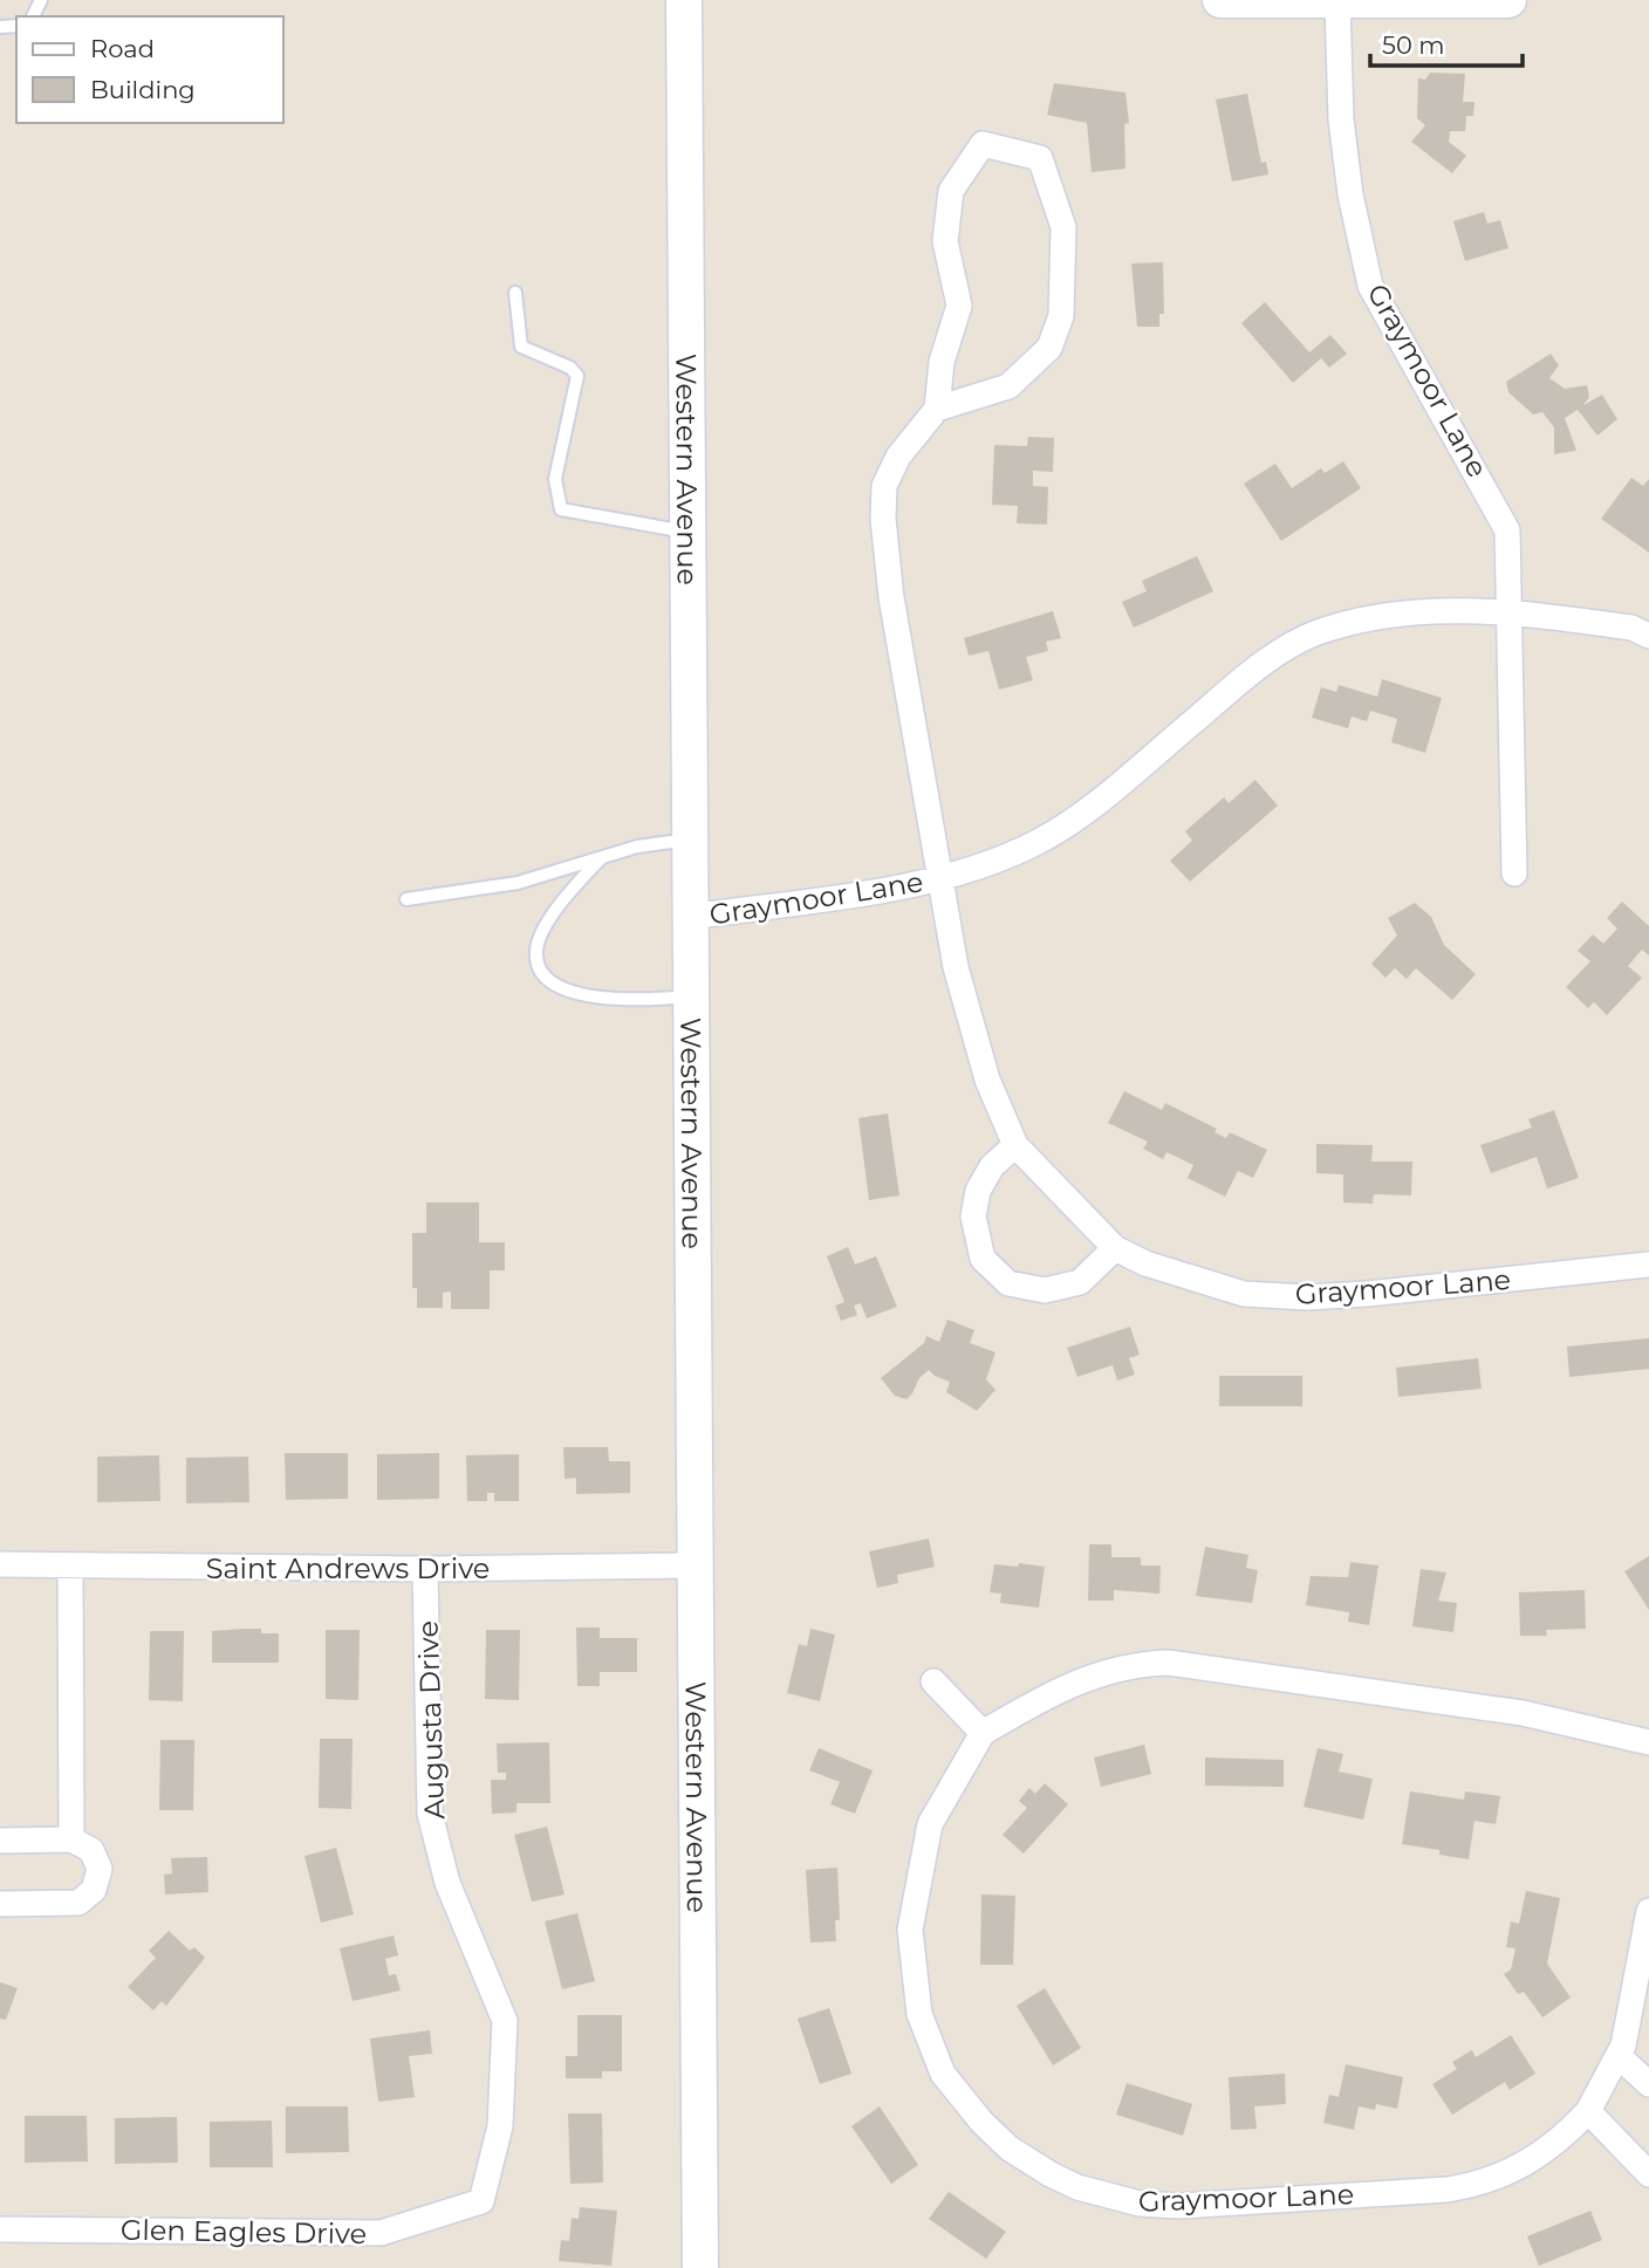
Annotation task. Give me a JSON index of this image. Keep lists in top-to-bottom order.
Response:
{
  "streets": {
    "main road": ["Western Avenue"],
    "street": [
      "Graymoor Lane",
      "Saint Andrews Drive",
      "Augusta Drive",
      "Glen Eagles Drive"
    ]
  },
  "crossings": [
    ["Graymoor Lane", "Western Avenue"],
    ["Western Avenue", "Saint Andrews Drive"],
    ["Saint Andrews Drive", "Augusta Drive"],
    ["Augusta Drive", "Glen Eagles Drive"]
  ],
  "legend": ["Road", "Building"],
  "scale_bar": "50 m"
}
